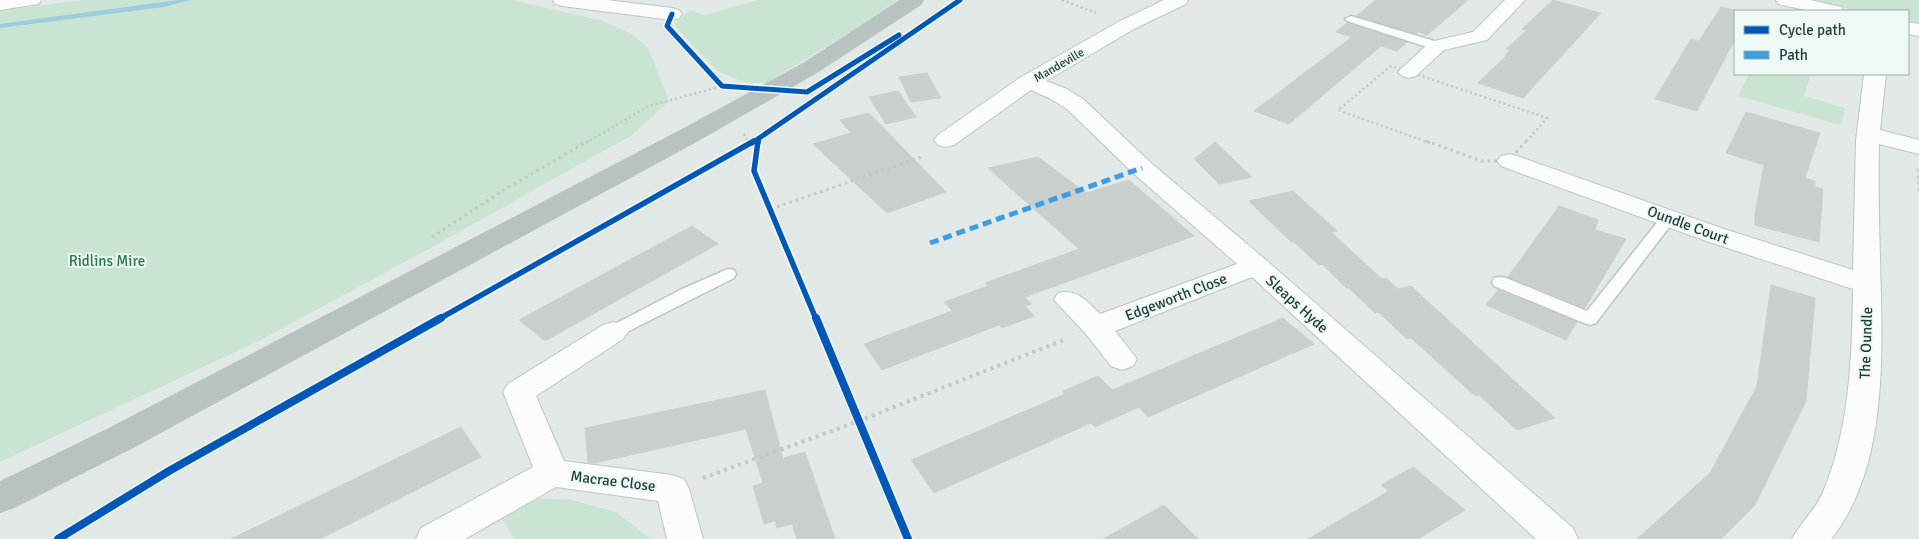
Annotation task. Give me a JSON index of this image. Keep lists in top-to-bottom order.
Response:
{
  "streets": {
    "street": [
      "Mandeville",
      "Oundle Court",
      "Edgeworth Close",
      "Sleaps Hyde",
      "The Oundle",
      "Macrae Close"
    ]
  },
  "crossings": [
    ["Mandeville", "Sleaps Hyde"],
    ["Oundle Court", "The Oundle"],
    ["Edgeworth Close", "Sleaps Hyde"]
  ],
  "parks": ["Ridlins Mire"],
  "legend": ["Cycle path", "Path"]
}
